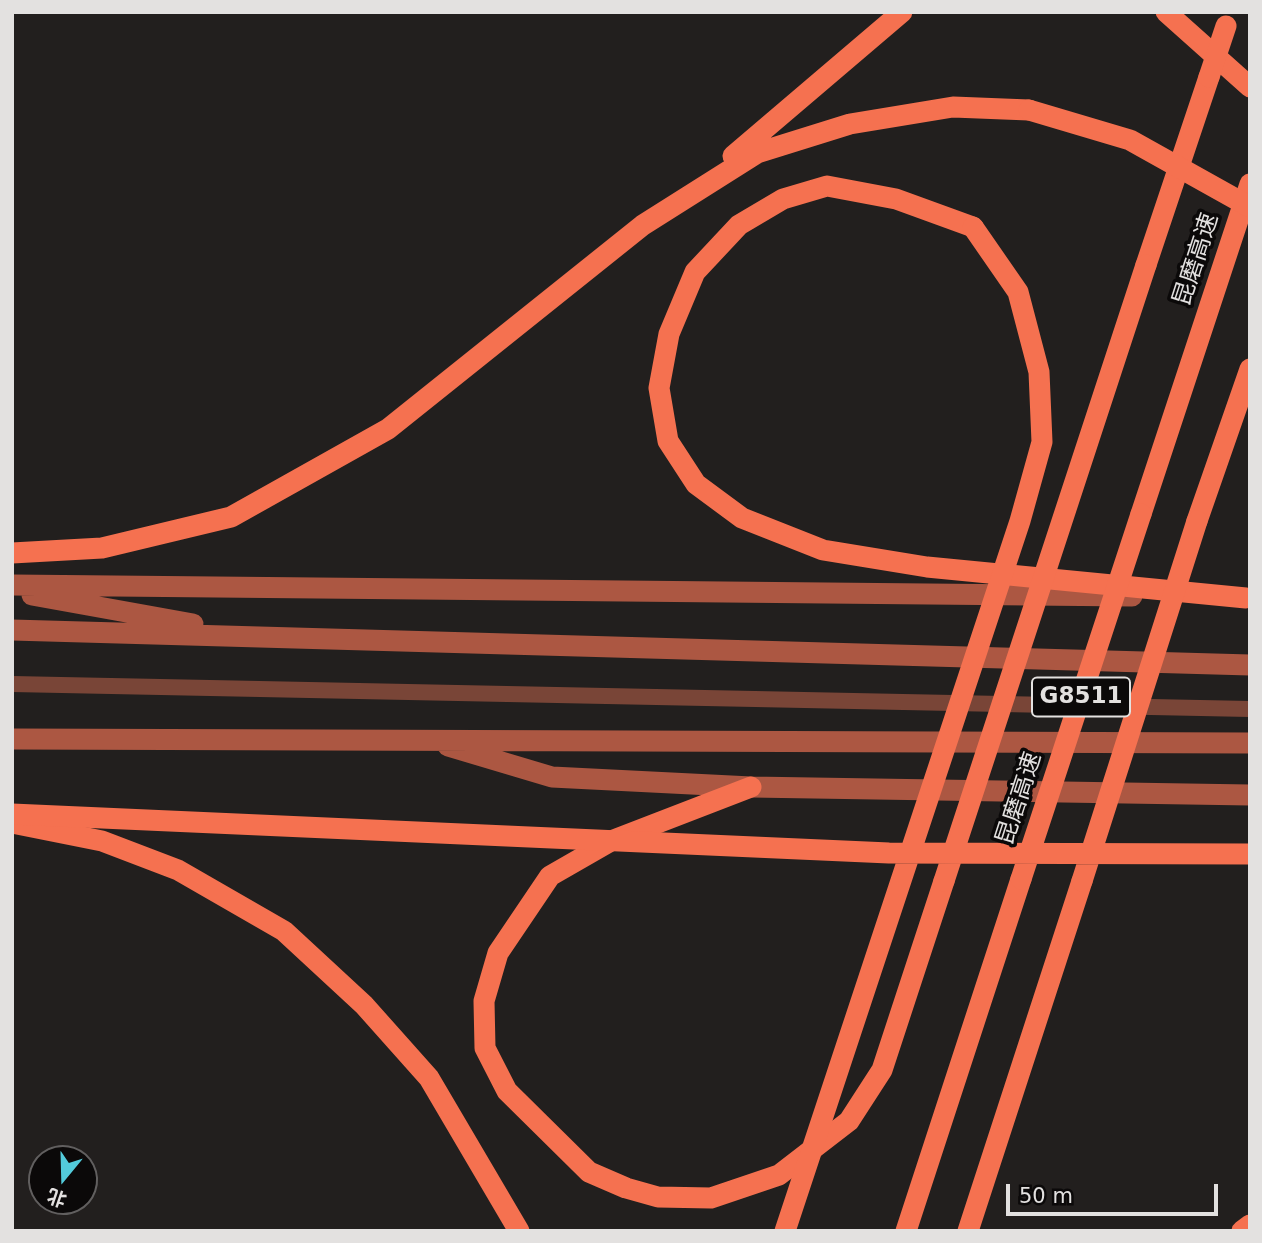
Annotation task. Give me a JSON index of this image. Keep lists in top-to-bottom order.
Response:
{
  "streets": {
    "highway": ["昆磨高速", "G8511"]
  },
  "scale_bar": "50 m",
  "north": "bottom"
}
